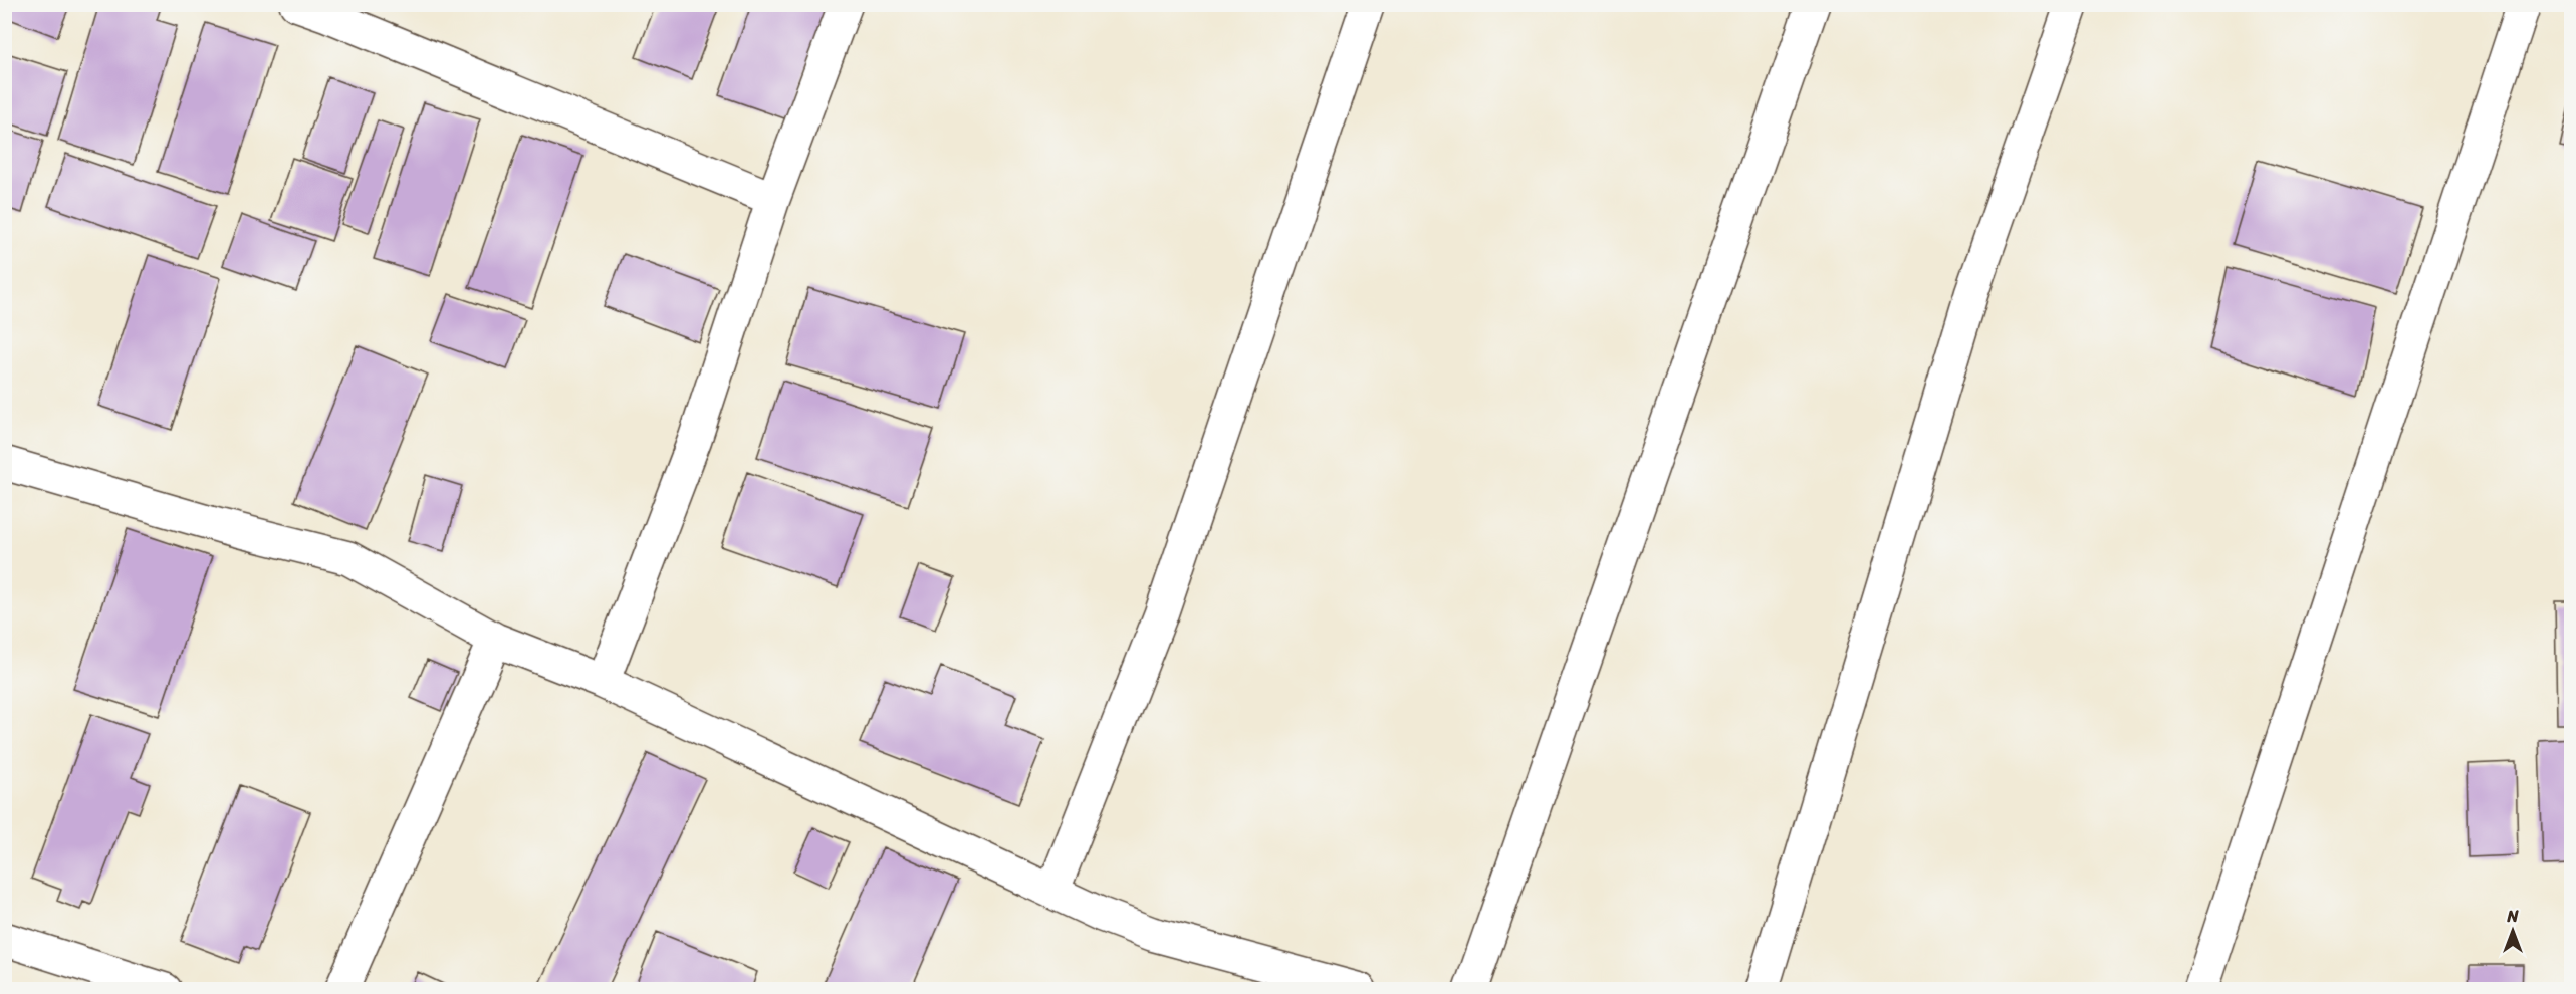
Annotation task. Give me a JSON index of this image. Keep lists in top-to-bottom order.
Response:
{
  "north": "top"
}
